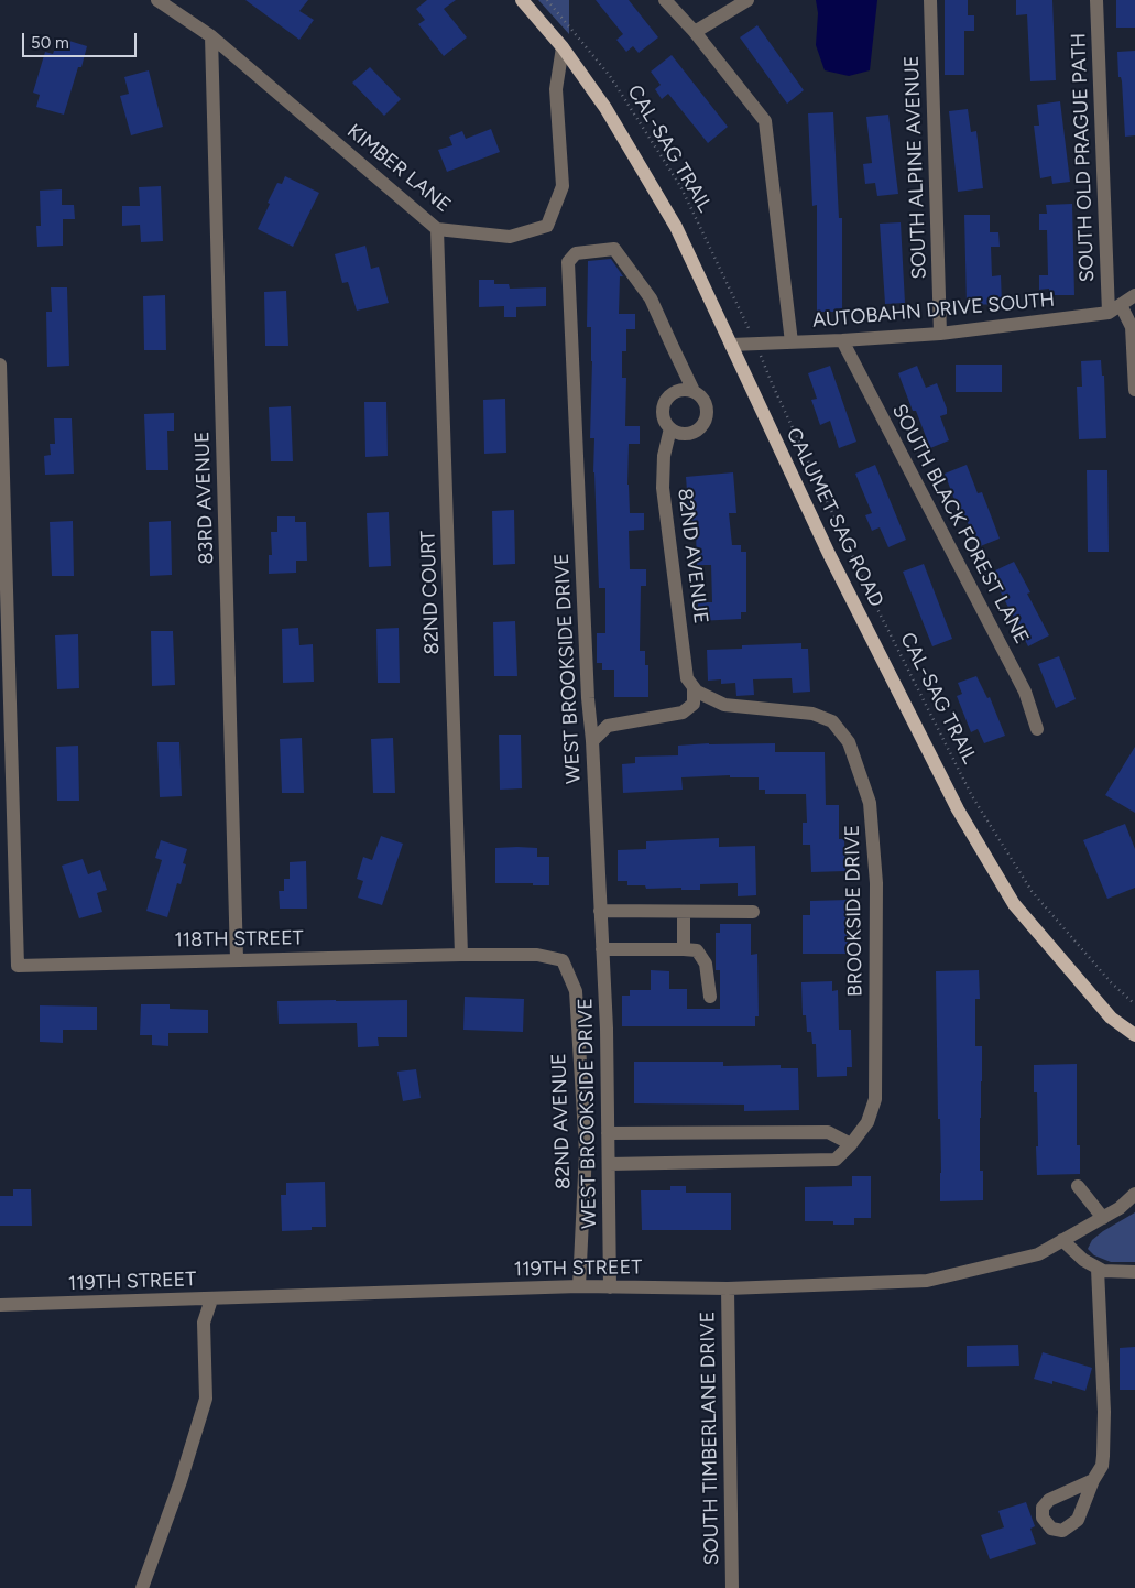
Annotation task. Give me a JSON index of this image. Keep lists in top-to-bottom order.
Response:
{
  "streets": {
    "main road": ["CALUMET SAG ROAD"],
    "street": [
      "SOUTH OLD PRAGUE PATH",
      "SOUTH ALPINE AVENUE",
      "KIMBER LANE",
      "AUTOBAHN DRIVE SOUTH",
      "83RD AVENUE",
      "SOUTH BLACK FOREST LANE",
      "82ND AVENUE",
      "82ND COURT",
      "WEST BROOKSIDE DRIVE",
      "BROOKSIDE DRIVE",
      "118TH STREET",
      "119TH STREET",
      "SOUTH TIMBERLANE DRIVE"
    ],
    "path": ["CAL-SAG TRAIL"]
  },
  "crossings": [
    ["SOUTH OLD PRAGUE PATH", "AUTOBAHN DRIVE SOUTH"],
    ["SOUTH ALPINE AVENUE", "AUTOBAHN DRIVE SOUTH"],
    ["KIMBER LANE", "83RD AVENUE"],
    ["KIMBER LANE", "CALUMET SAG ROAD"],
    ["KIMBER LANE", "82ND COURT"],
    ["AUTOBAHN DRIVE SOUTH", "CALUMET SAG ROAD"],
    ["AUTOBAHN DRIVE SOUTH", "SOUTH BLACK FOREST LANE"],
    ["83RD AVENUE", "118TH STREET"],
    ["82ND AVENUE", "82ND COURT"],
    ["82ND AVENUE", "WEST BROOKSIDE DRIVE"],
    ["82ND AVENUE", "BROOKSIDE DRIVE"],
    ["82ND AVENUE", "118TH STREET"],
    ["82ND AVENUE", "119TH STREET"],
    ["82ND COURT", "118TH STREET"],
    ["WEST BROOKSIDE DRIVE", "BROOKSIDE DRIVE"],
    ["WEST BROOKSIDE DRIVE", "119TH STREET"],
    ["119TH STREET", "SOUTH TIMBERLANE DRIVE"]
  ],
  "scale_bar": "50 m"
}
